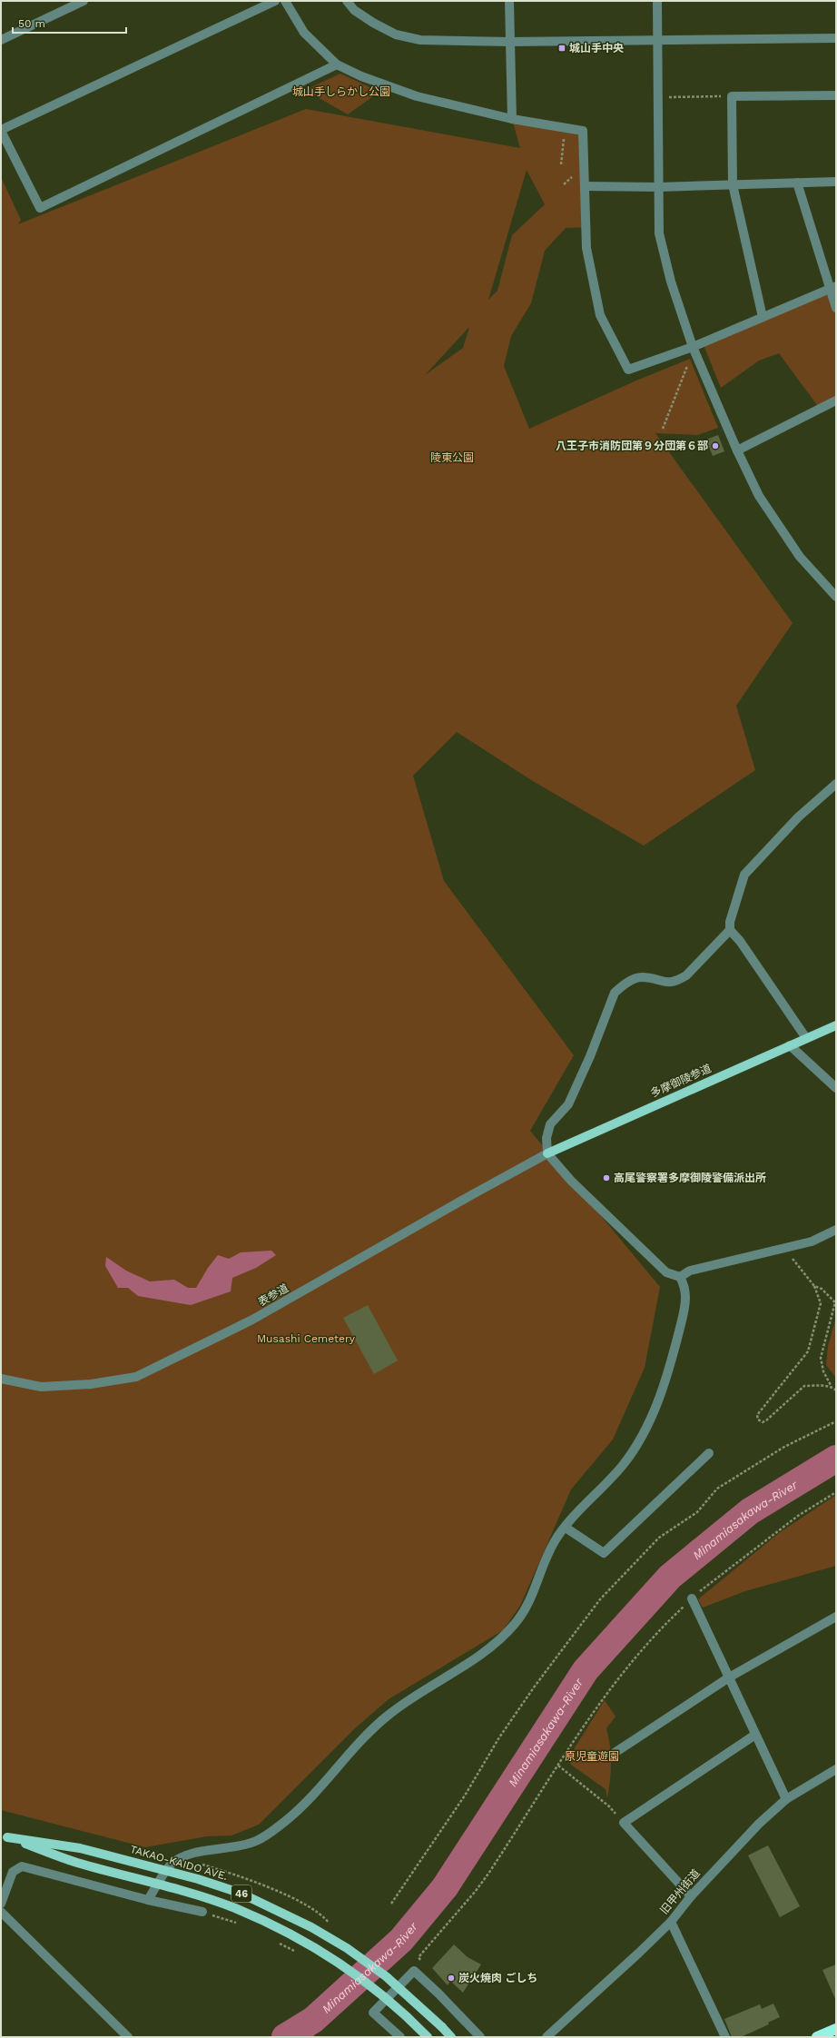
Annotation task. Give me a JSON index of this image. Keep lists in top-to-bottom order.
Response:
{
  "streets": {
    "main road": ["多摩御陵参道", "TAKAO-KAIDO AVE.", "46"],
    "street": ["表参道", "旧甲州街道"]
  },
  "crossings": [
    ["多摩御陵参道", "表参道"]
  ],
  "water": ["Minamiasakawa-River"],
  "parks": [
    "城山手しらかし公園",
    "陵東公園",
    "Musashi Cemetery",
    "原児童遊園"
  ],
  "places": {
    "transit": ["城山手中央"],
    "other": ["八王子市消防団第９分団第６部", "高尾警察署多摩御陵警備派出所", "炭火焼肉 ごしち"]
  },
  "scale_bar": "50 m"
}
